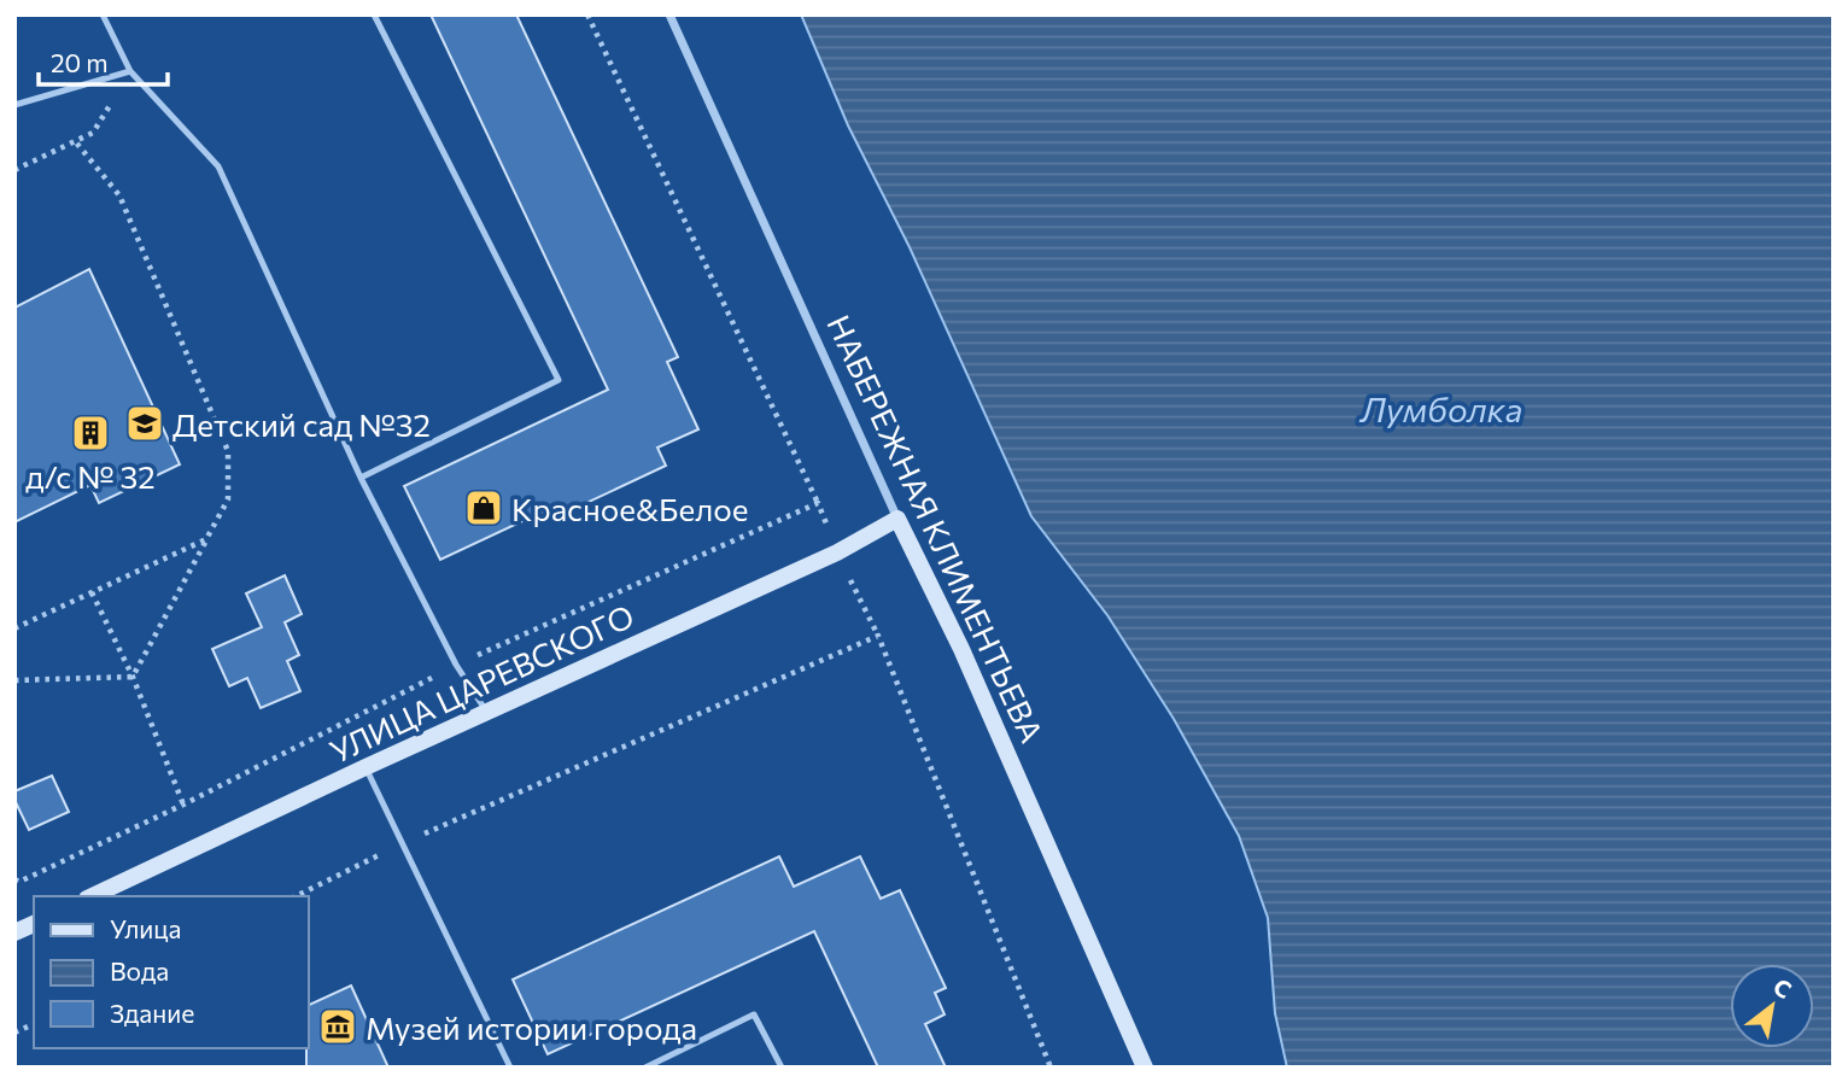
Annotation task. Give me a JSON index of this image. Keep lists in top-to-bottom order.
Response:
{
  "streets": {
    "street": ["НАБЕРЕЖНАЯ КЛИМЕНТЬЕВА", "УЛИЦА ЦАРЕВСКОГО"]
  },
  "crossings": [
    ["НАБЕРЕЖНАЯ КЛИМЕНТЬЕВА", "УЛИЦА ЦАРЕВСКОГО"]
  ],
  "water": ["Лумболка"],
  "places": {
    "school or university": ["Детский сад №32"],
    "building": ["д/с № 32"],
    "shop": ["Красное&Белое"],
    "museum": ["Музей истории города"]
  },
  "legend": ["Улица", "Вода", "Здание"],
  "scale_bar": "20 m",
  "north": "top right"
}
